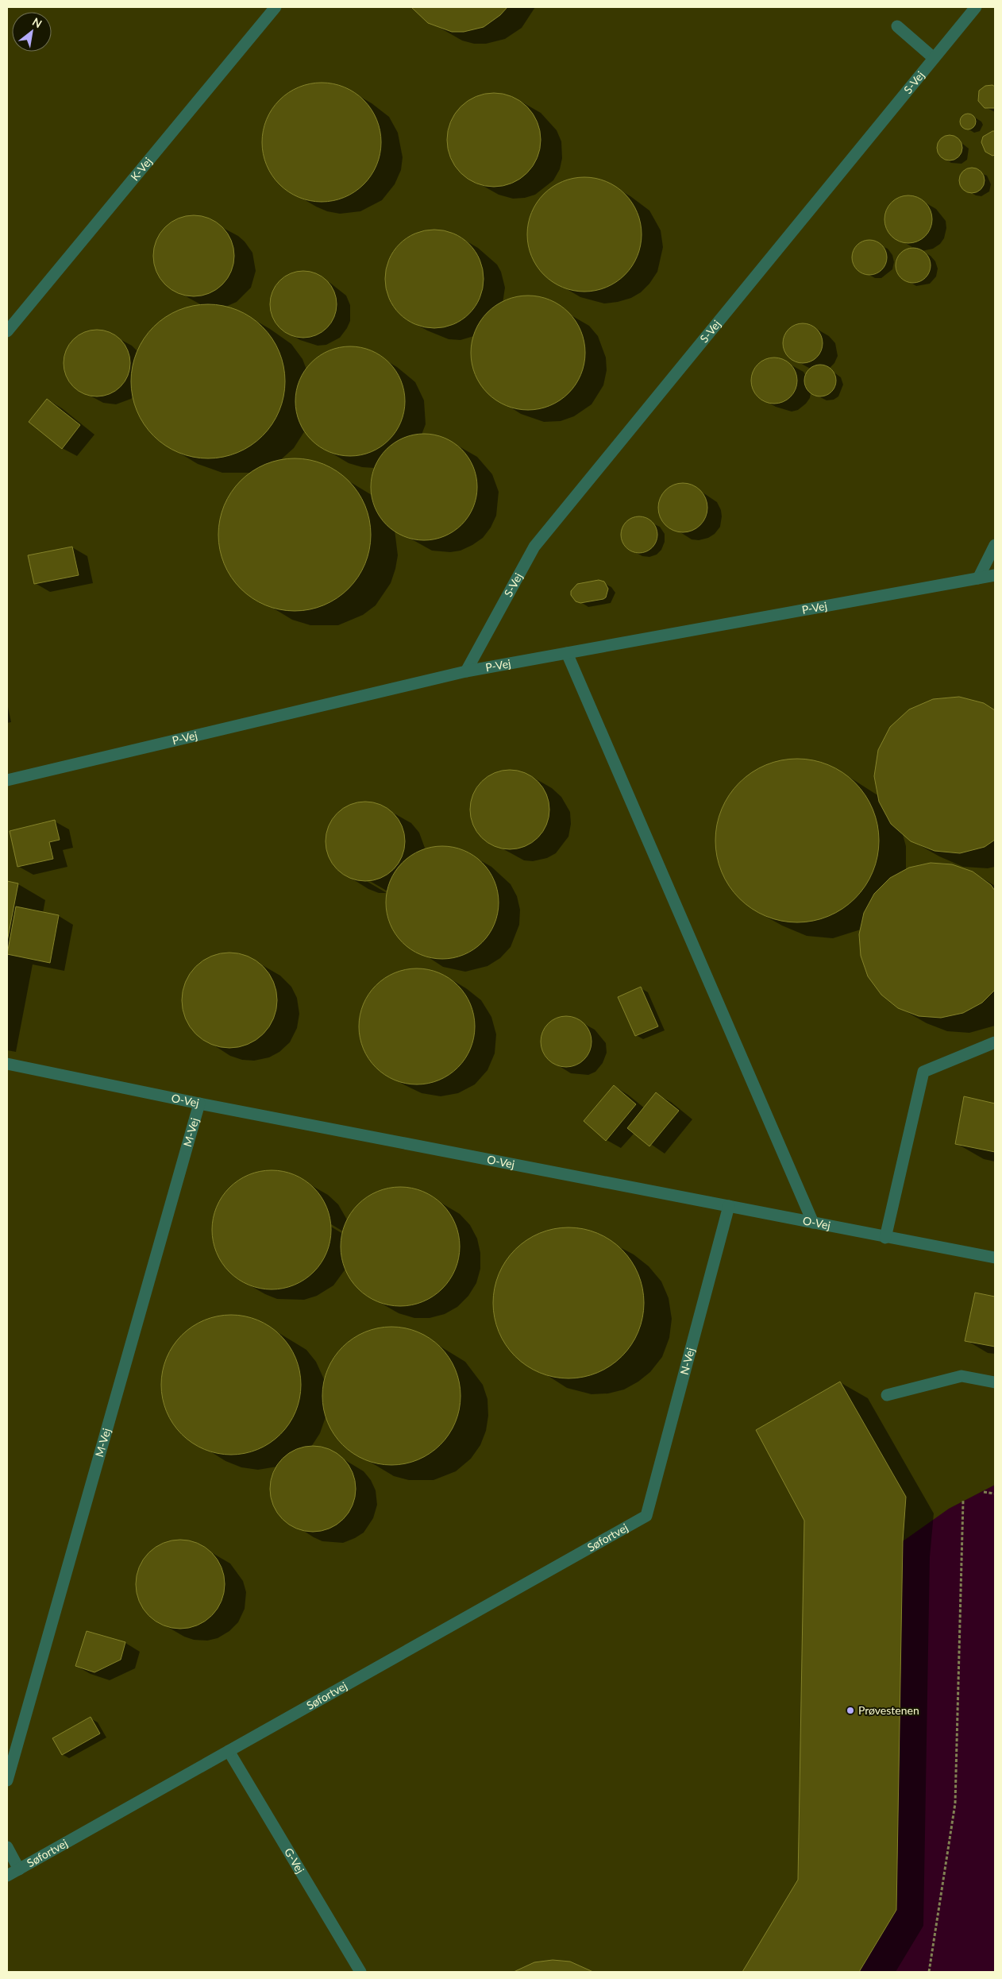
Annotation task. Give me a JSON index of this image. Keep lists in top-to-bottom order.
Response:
{
  "streets": {
    "lane": [
      "S-Vej",
      "K-Vej",
      "P-Vej",
      "O-Vej",
      "M-Vej",
      "N-Vej",
      "Søfortvej",
      "G-Vej"
    ]
  },
  "crossings": [
    ["S-Vej", "P-Vej"],
    ["O-Vej", "M-Vej"],
    ["O-Vej", "N-Vej"],
    ["N-Vej", "Søfortvej"],
    ["Søfortvej", "G-Vej"]
  ],
  "places": ["Prøvestenen"],
  "north": "top right"
}
